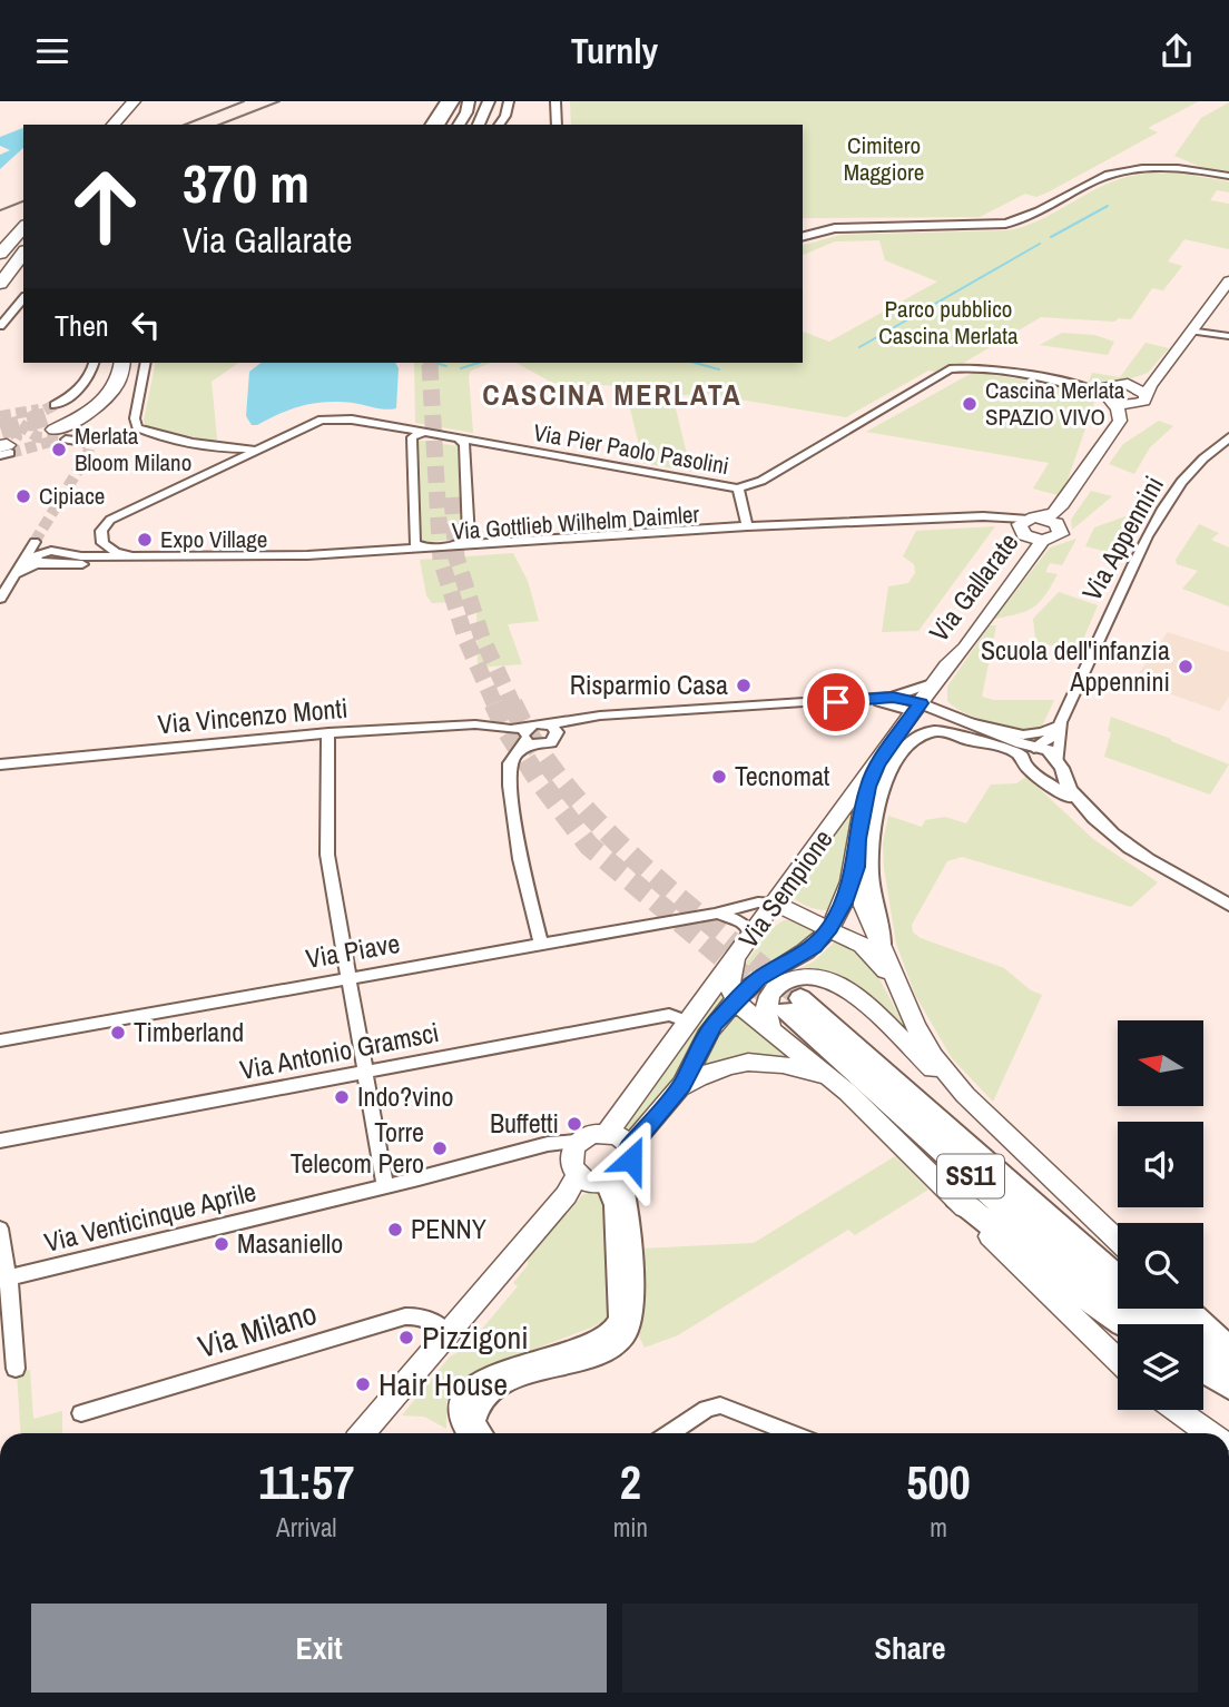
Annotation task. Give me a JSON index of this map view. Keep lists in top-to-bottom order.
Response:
{
  "streets": {
    "highway": ["SS11"],
    "main road": ["Via Gallarate", "Via Sempione"],
    "street": [
      "Via Pier Paolo Pasolini",
      "Via Gottlieb Wilhelm Daimler",
      "Via Appennini",
      "Via Vincenzo Monti",
      "Via Piave",
      "Via Antonio Gramsci",
      "Via Venticinque Aprile",
      "Via Milano"
    ]
  },
  "crossings": [
    ["Via Pier Paolo Pasolini", "Via Gottlieb Wilhelm Daimler"],
    ["Via Pier Paolo Pasolini", "Via Gallarate"],
    ["Via Gottlieb Wilhelm Daimler", "Via Gallarate"],
    ["Via Gallarate", "Via Sempione"],
    ["Via Sempione", "Via Piave"],
    ["Via Sempione", "Via Antonio Gramsci"],
    ["Via Sempione", "Via Venticinque Aprile"],
    ["Via Sempione", "Via Milano"]
  ],
  "districts": ["CASCINA MERLATA"],
  "parks": ["Cimitero Maggiore", "Parco pubblico Cascina Merlata"],
  "places": [
    "Cascina Merlata SPAZIO VIVO",
    "Merlata Bloom Milano",
    "Cipiace",
    "Expo Village",
    "Scuola dell'infanzia Appennini",
    "Risparmio Casa",
    "Tecnomat",
    "Timberland",
    "Indo?vino",
    "Buffetti",
    "Torre Telecom Pero",
    "PENNY",
    "Masaniello",
    "Pizzigoni",
    "Hair House"
  ],
  "north": "left",
  "page": {
    "header": "Turnly",
    "turn": ["370 m", "Via Gallarate"],
    "then": "Then",
    "eta": [
      "11:57",
      "Arrival",
      "2",
      "min",
      "500",
      "m"
    ],
    "buttons": ["Exit", "Share"]
  }
}
